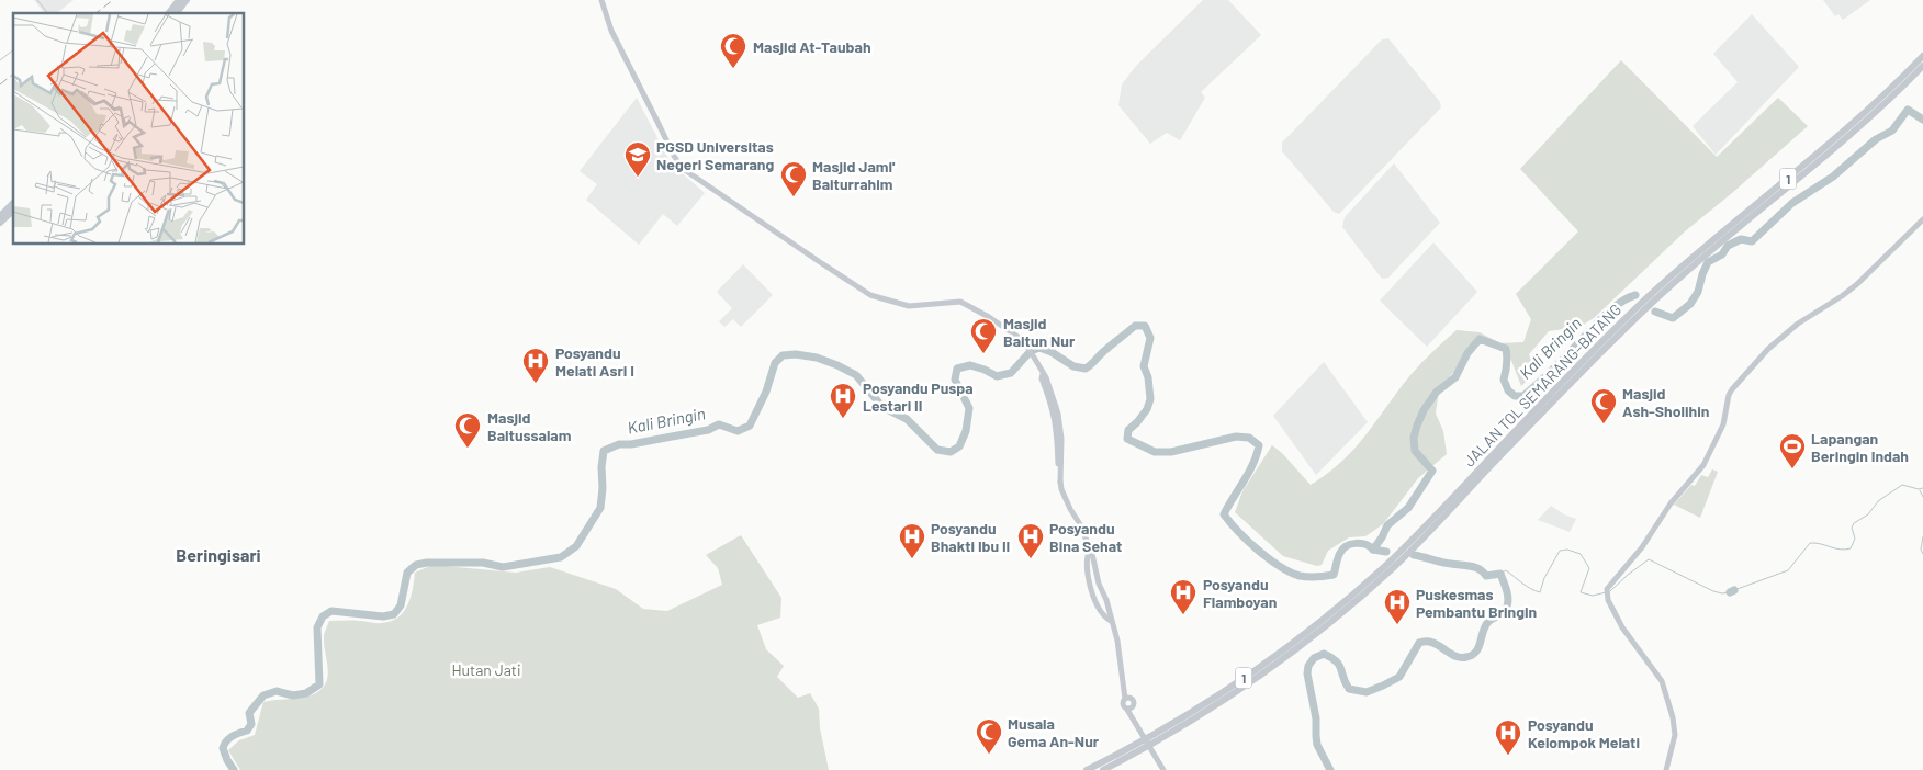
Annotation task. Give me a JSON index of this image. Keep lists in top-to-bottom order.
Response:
{
  "streets": {
    "highway": ["1", "JALAN TOL SEMARANG–BATANG"]
  },
  "districts": ["Beringisari"],
  "water": ["Kali Bringin"],
  "parks": ["Hutan Jati"],
  "places": {
    "mosque": [
      "Masjid At-Taubah",
      "Masjid Jami' Baiturrahim",
      "Masjid Baitun Nur",
      "Masjid Ash-Sholihin",
      "Masjid Baitussalam",
      "Musala Gema An-Nur"
    ],
    "school or university": ["PGSD Universitas Negeri Semarang"],
    "hospital": [
      "Posyandu Melati Asri I",
      "Posyandu Puspa Lestari II",
      "Posyandu Bhakti Ibu II",
      "Posyandu Bina Sehat",
      "Posyandu Flamboyan",
      "Puskesmas Pembantu Bringin",
      "Posyandu Kelompok Melati"
    ],
    "sports": ["Lapangan Beringin Indah"]
  }
}
